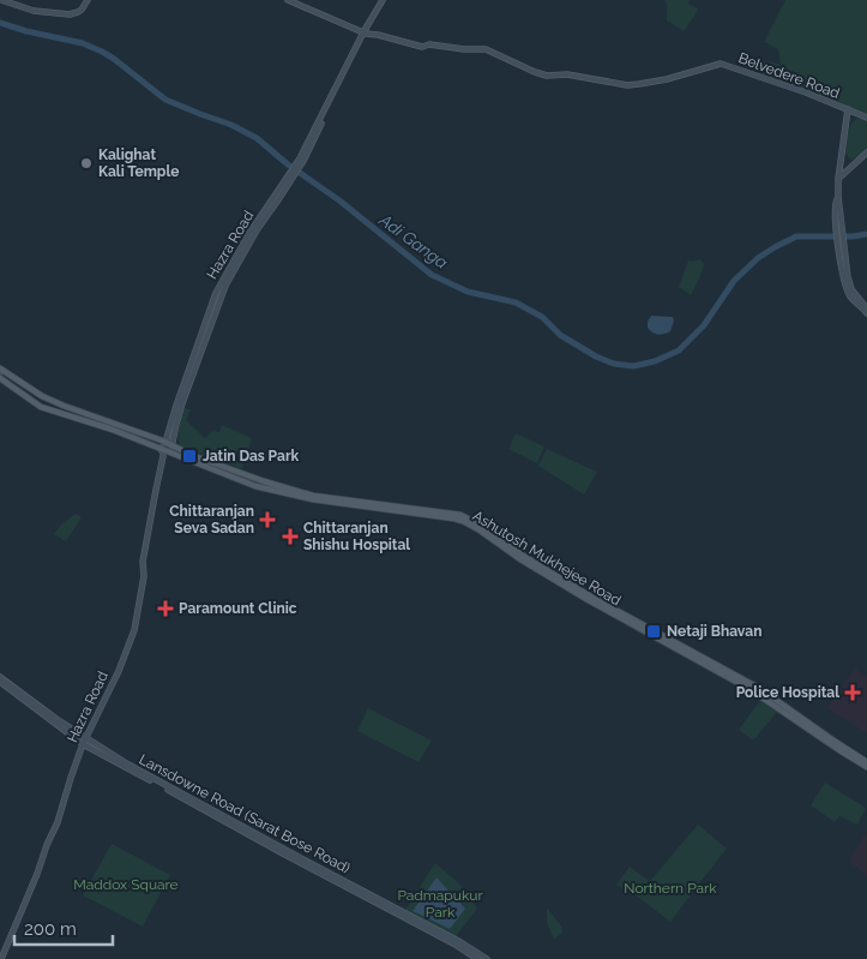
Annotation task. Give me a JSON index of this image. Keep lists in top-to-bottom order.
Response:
{
  "streets": {
    "main road": [
      "Belvedere Road",
      "Hazra Road",
      "Ashutosh Mukhejee Road",
      "Lansdowne Road (Sarat Bose Road)"
    ]
  },
  "crossings": [
    ["Hazra Road", "Lansdowne Road (Sarat Bose Road)"]
  ],
  "water": ["Adi Ganga"],
  "parks": ["Maddox Square", "Northern Park", "Padmapukur Park"],
  "places": {
    "other": ["Kalighat Kali Temple"],
    "transit": ["Jatin Das Park", "Netaji Bhavan"],
    "health": [
      "Chittaranjan Seva Sadan",
      "Chittaranjan Shishu Hospital",
      "Paramount Clinic",
      "Police Hospital"
    ]
  },
  "scale_bar": "200 m"
}
